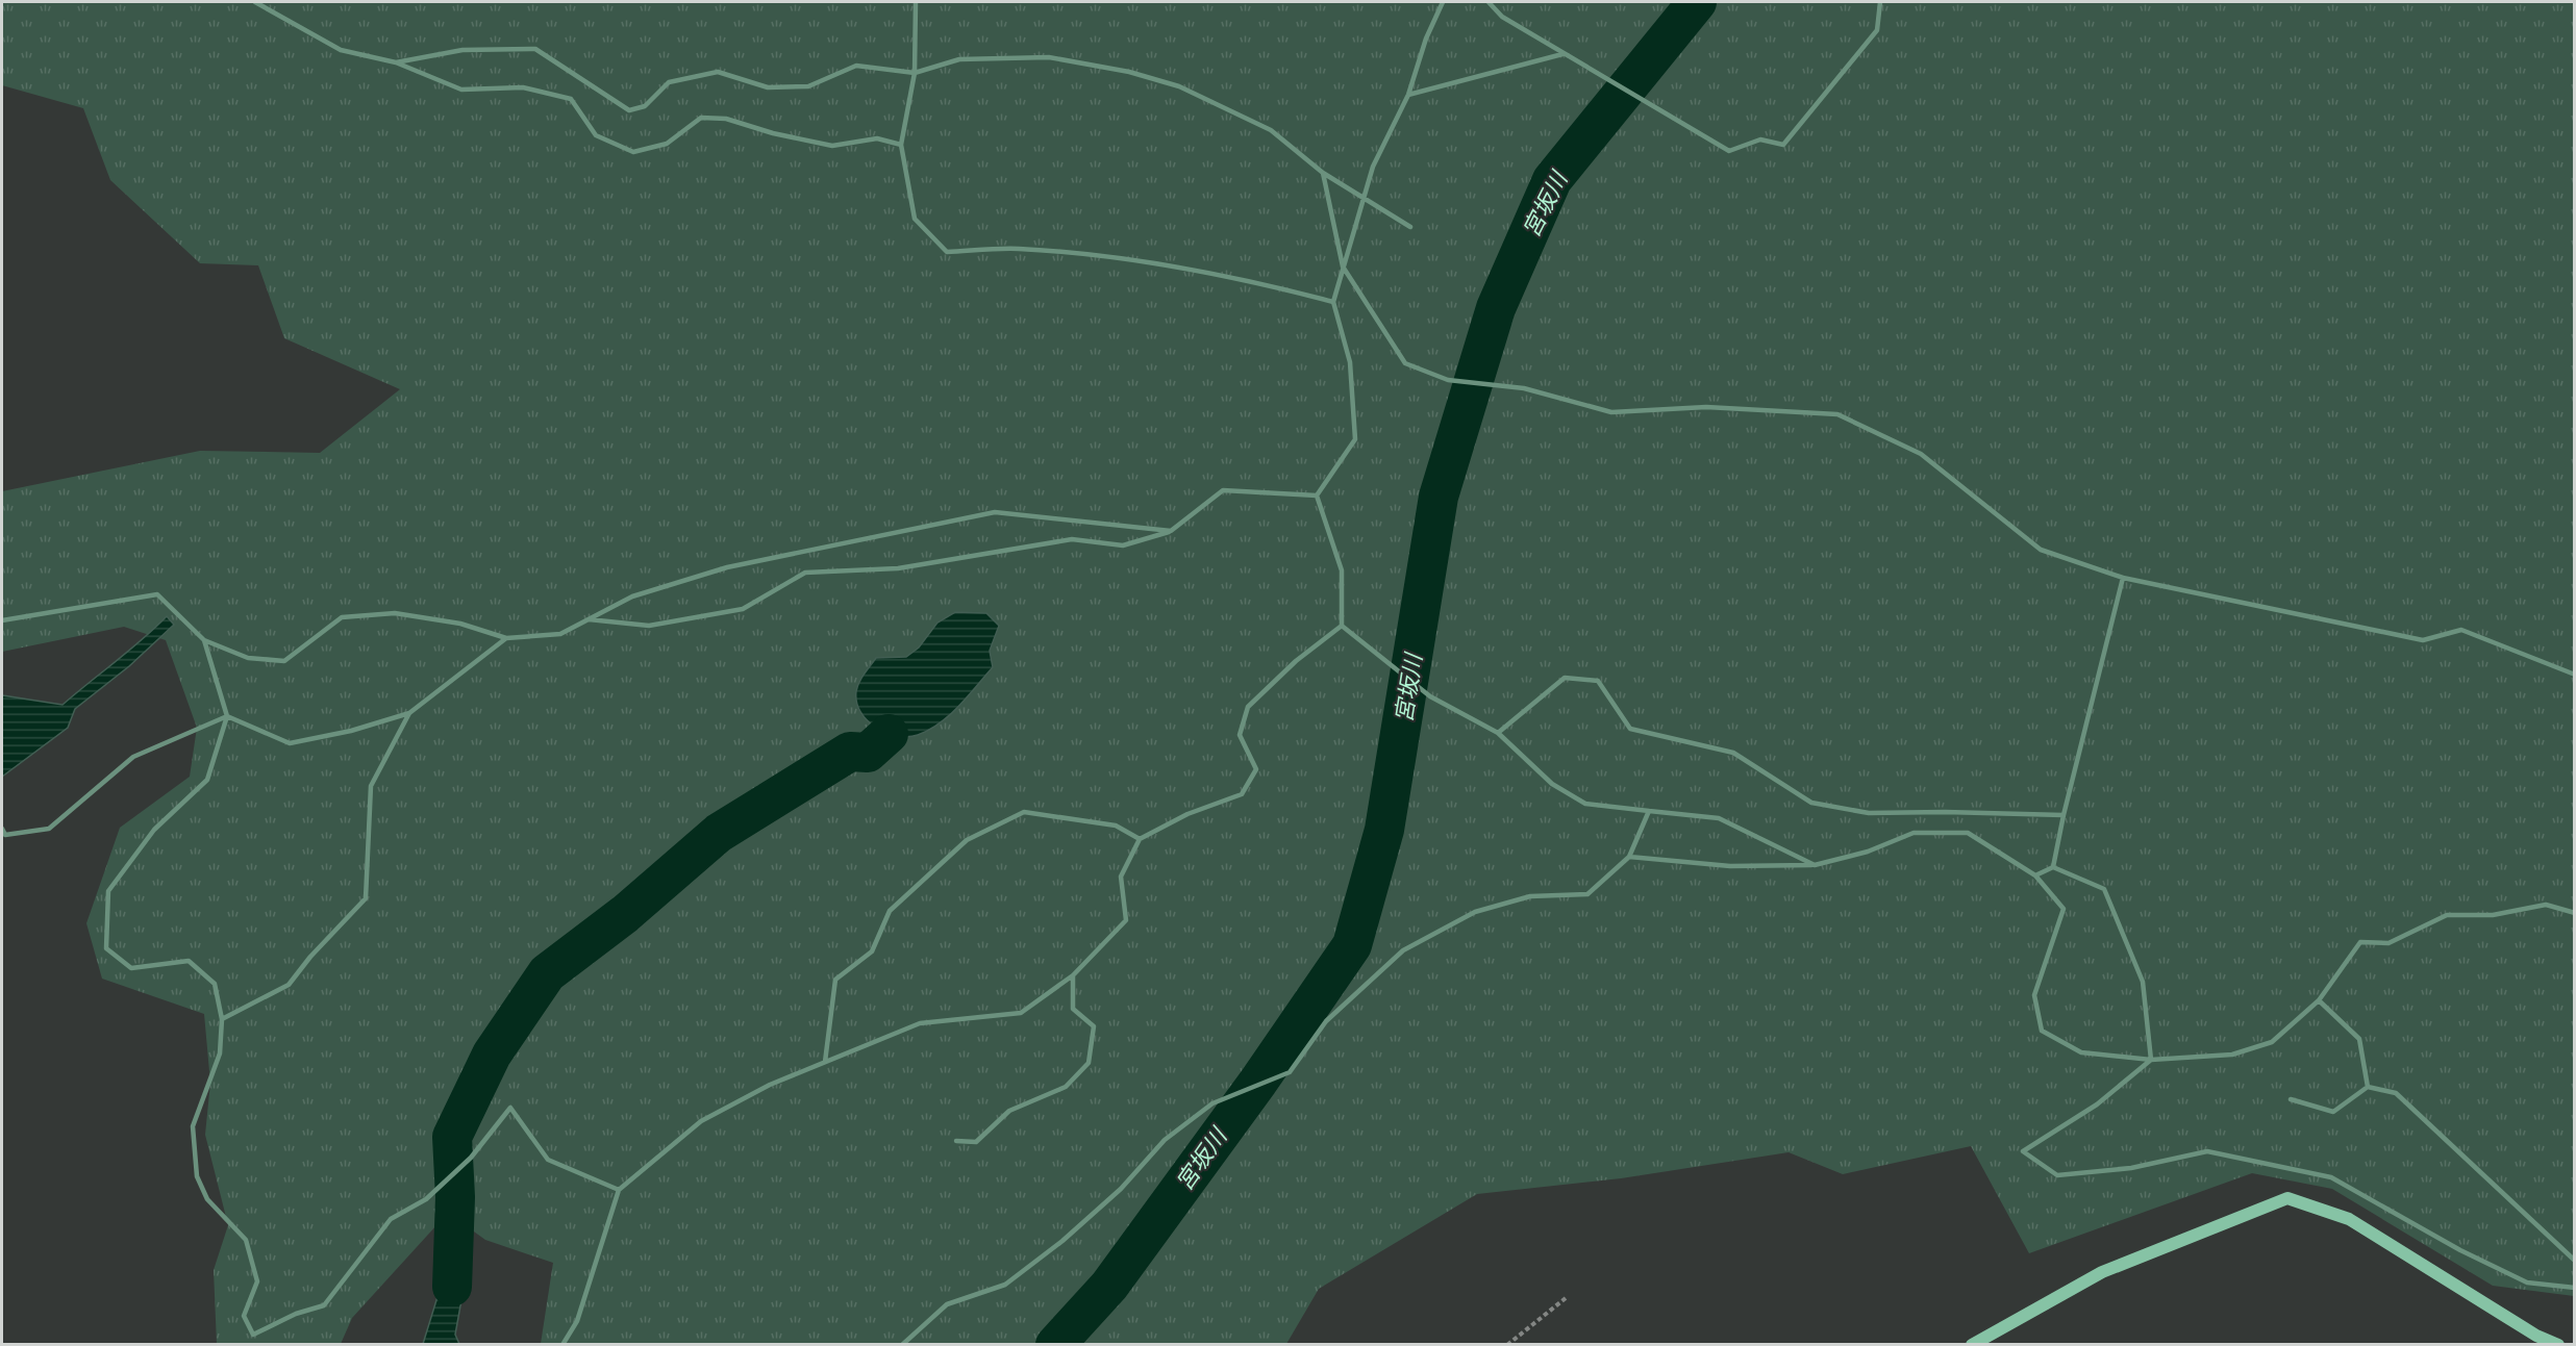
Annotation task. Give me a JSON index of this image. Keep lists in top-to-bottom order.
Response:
{
  "water": ["宮坂川"]
}
